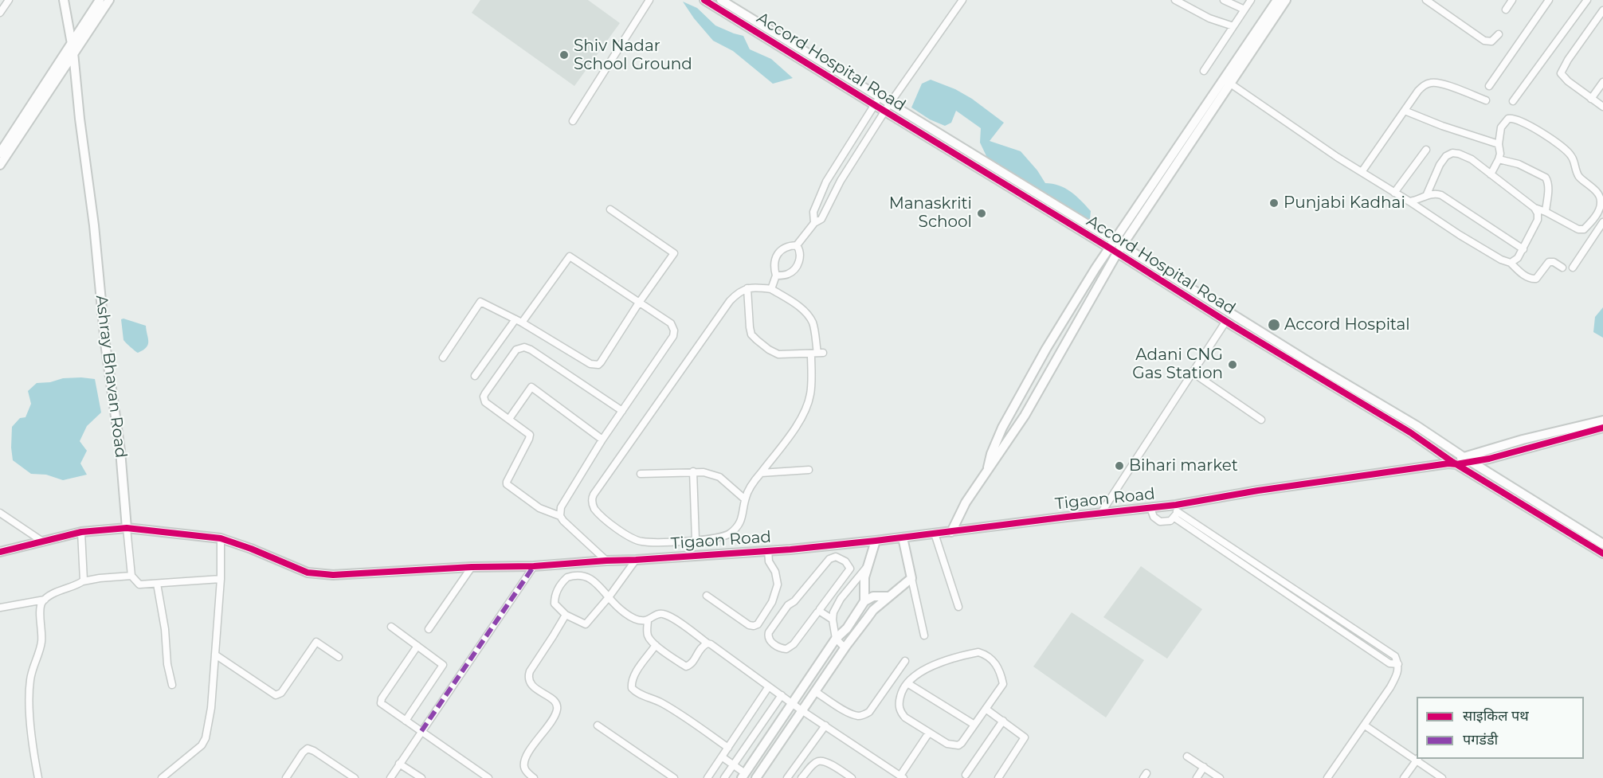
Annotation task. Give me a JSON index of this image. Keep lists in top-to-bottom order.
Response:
{
  "streets": {
    "street": ["Accord Hospital Road", "Ashray Bhavan Road", "Tigaon Road"]
  },
  "crossings": [
    ["Accord Hospital Road", "Tigaon Road"],
    ["Ashray Bhavan Road", "Tigaon Road"]
  ],
  "places": [
    "Shiv Nadar School Ground",
    "Punjabi Kadhai",
    "Manaskriti School",
    "Accord Hospital",
    "Adani CNG Gas Station",
    "Bihari market"
  ],
  "legend": ["साइकिल पथ", "पगडंडी"]
}
